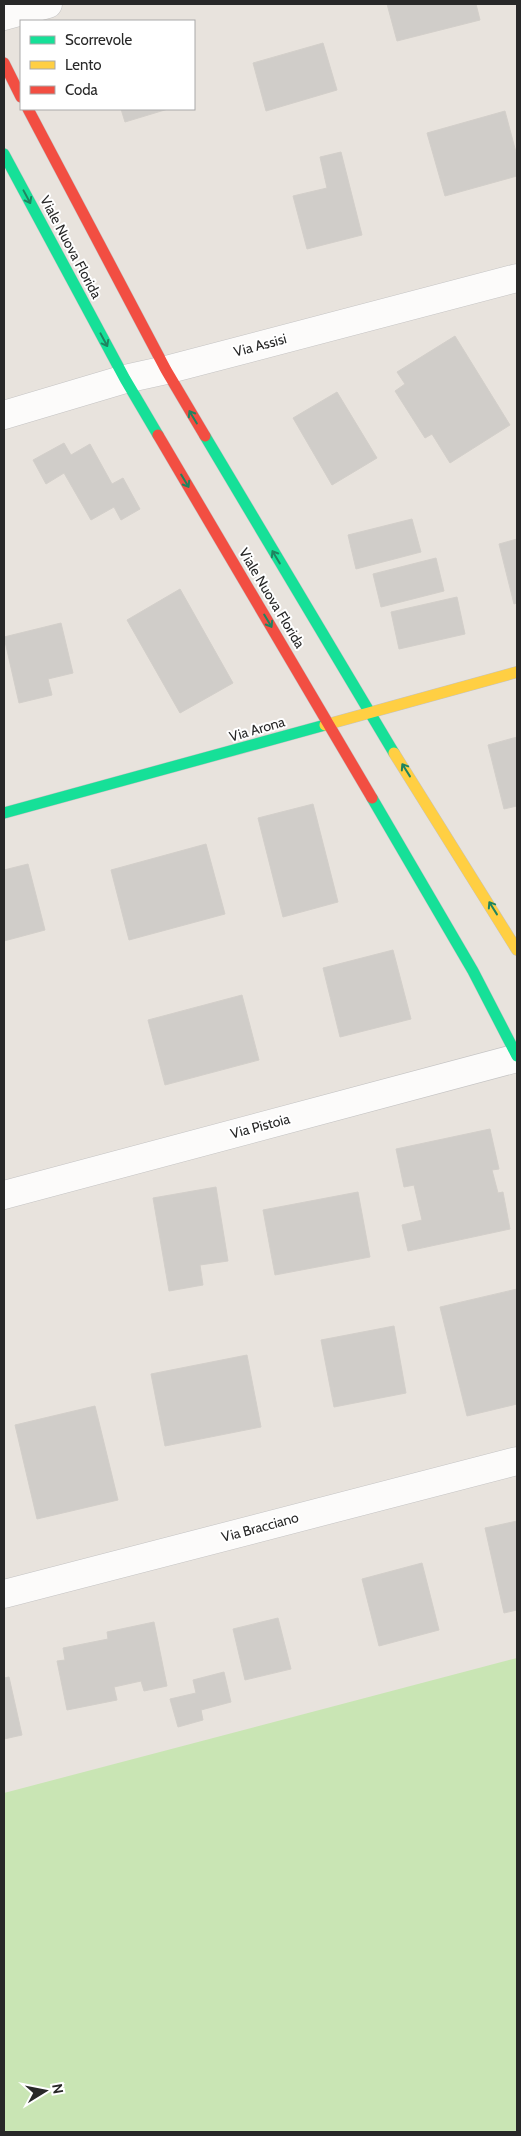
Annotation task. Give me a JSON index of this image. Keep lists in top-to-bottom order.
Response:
{
  "streets": {
    "street": [
      "Viale Nuova Florida",
      "Via Assisi",
      "Via Arona",
      "Via Pistoia",
      "Via Bracciano"
    ]
  },
  "crossings": [
    ["Viale Nuova Florida", "Via Assisi"],
    ["Viale Nuova Florida", "Via Arona"],
    ["Viale Nuova Florida", "Via Pistoia"]
  ],
  "legend": ["Scorrevole", "Lento", "Coda"],
  "north": "right"
}
